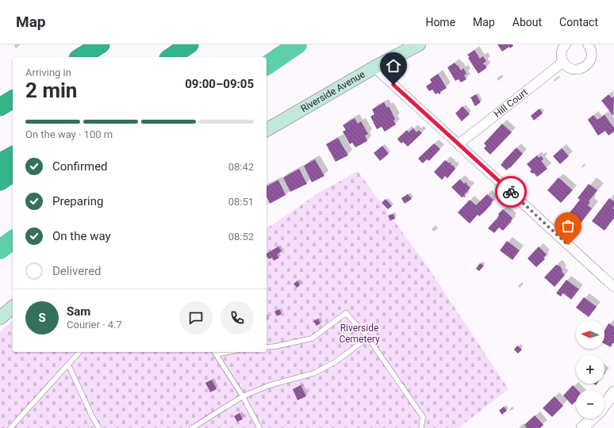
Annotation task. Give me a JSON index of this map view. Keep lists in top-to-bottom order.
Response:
{
  "streets": {
    "main road": ["Riverside Avenue"],
    "street": ["Hill Court"]
  },
  "parks": ["Riverside Cemetery"],
  "north": "left",
  "page": {
    "header": "Map",
    "nav": [
      "Home",
      "Map",
      "About",
      "Contact"
    ],
    "heading": ["2 min", "Arriving in", "09:00–09:05"],
    "panel": ["Sam", "Courier · 4.7"],
    "bar": "On the way · 100 m",
    "list": [
      ["Confirmed", "08:42"],
      ["Preparing", "08:51"],
      ["On the way", "08:52"],
      "Delivered"
    ],
    "round": "S",
    "map_buttons": ["+", "−"]
  }
}
